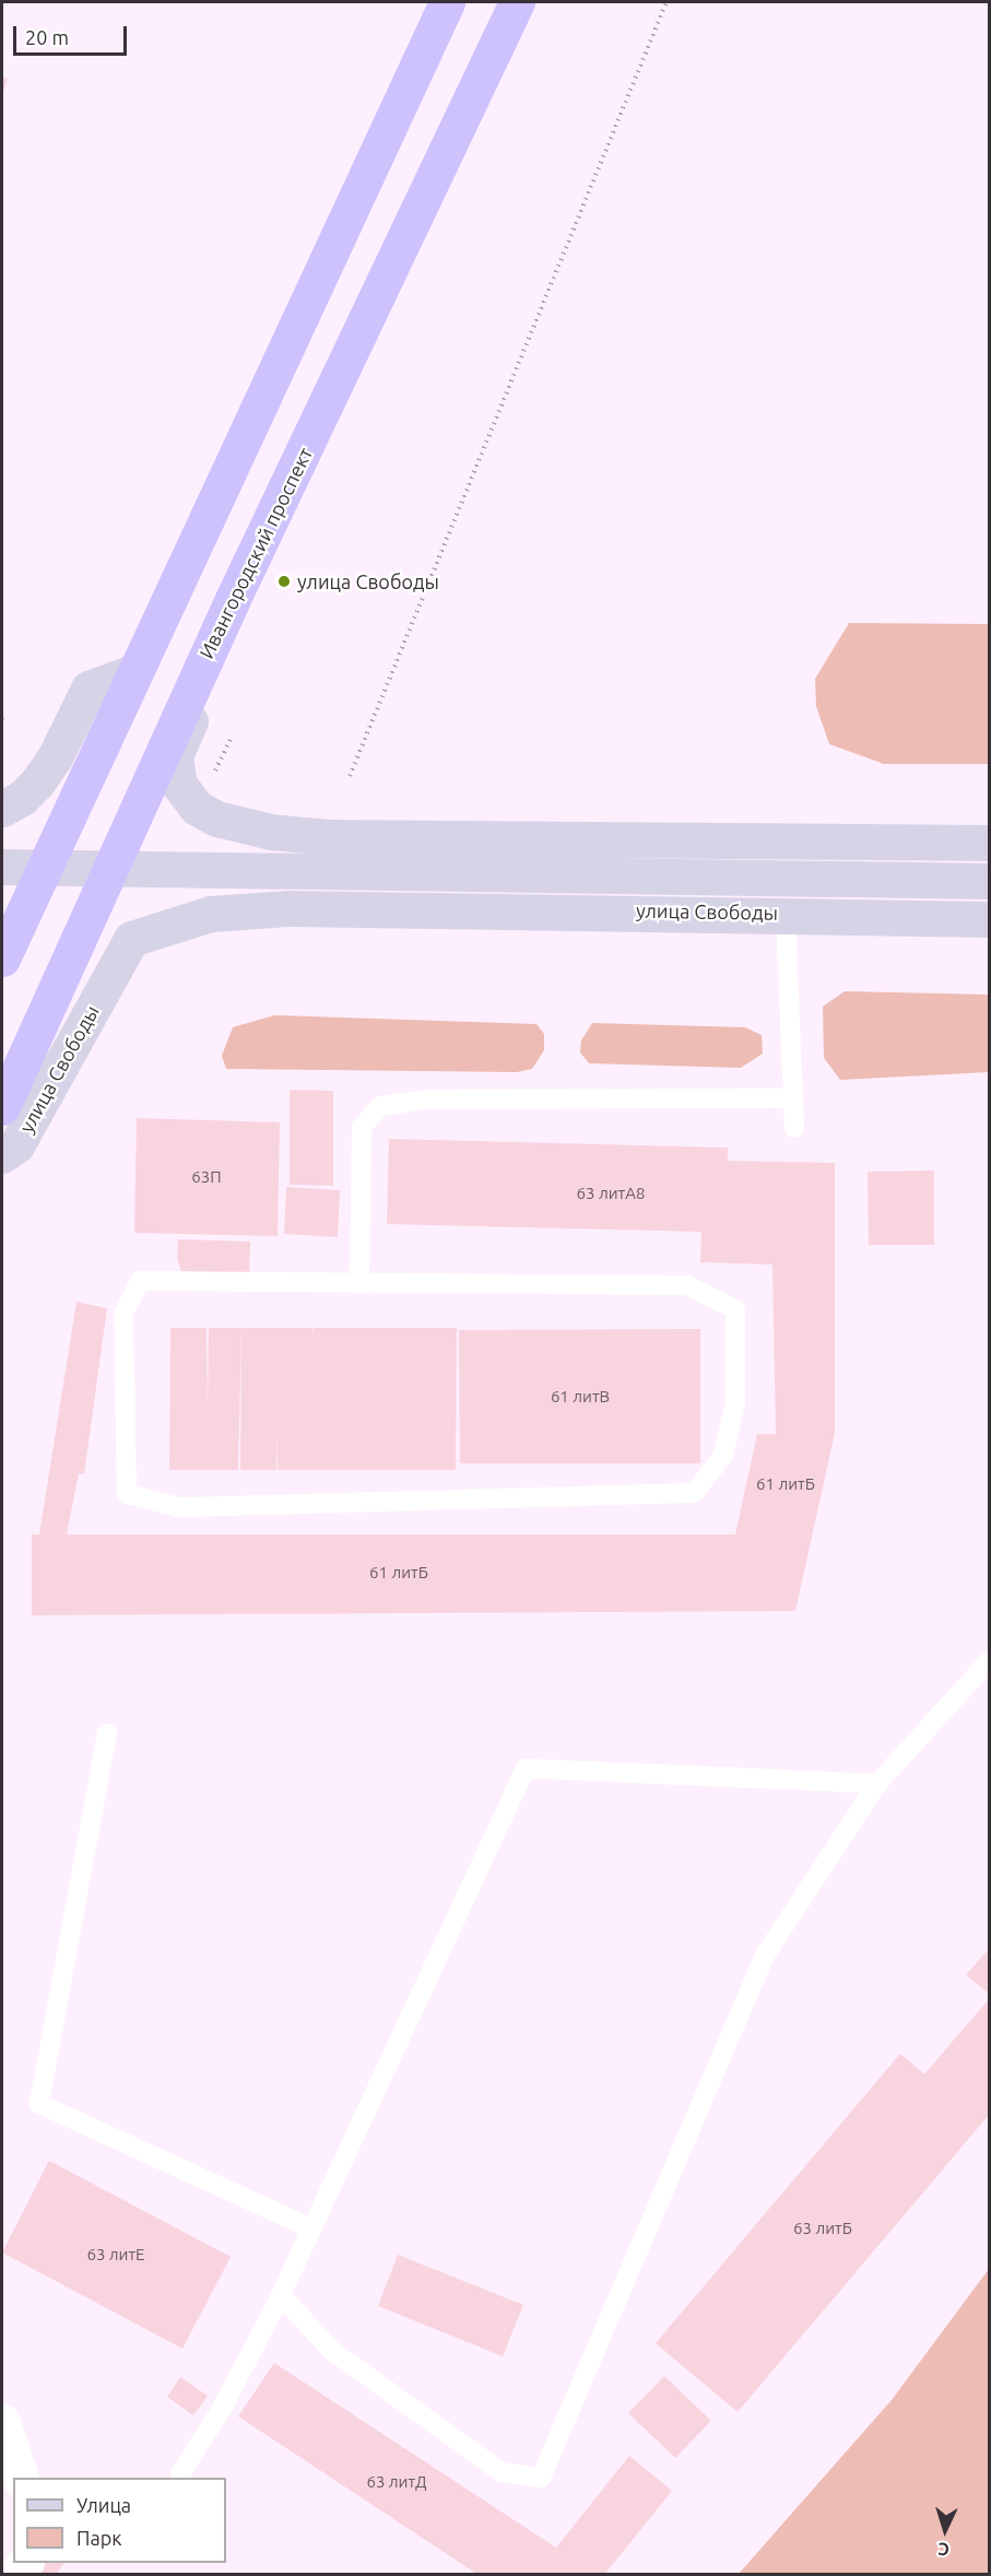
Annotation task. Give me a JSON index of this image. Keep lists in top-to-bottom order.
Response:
{
  "streets": {
    "highway": ["Ивангородский проспект"],
    "main road": ["улица Свободы"]
  },
  "places": ["улица Свободы"],
  "house_numbers": [
    "63П",
    "63 литА8",
    "61 литВ",
    "61 литБ",
    "61 литБ",
    "63 литБ",
    "63 литЕ",
    "63 литД"
  ],
  "legend": ["Улица", "Парк"],
  "scale_bar": "20 m",
  "north": "bottom"
}
